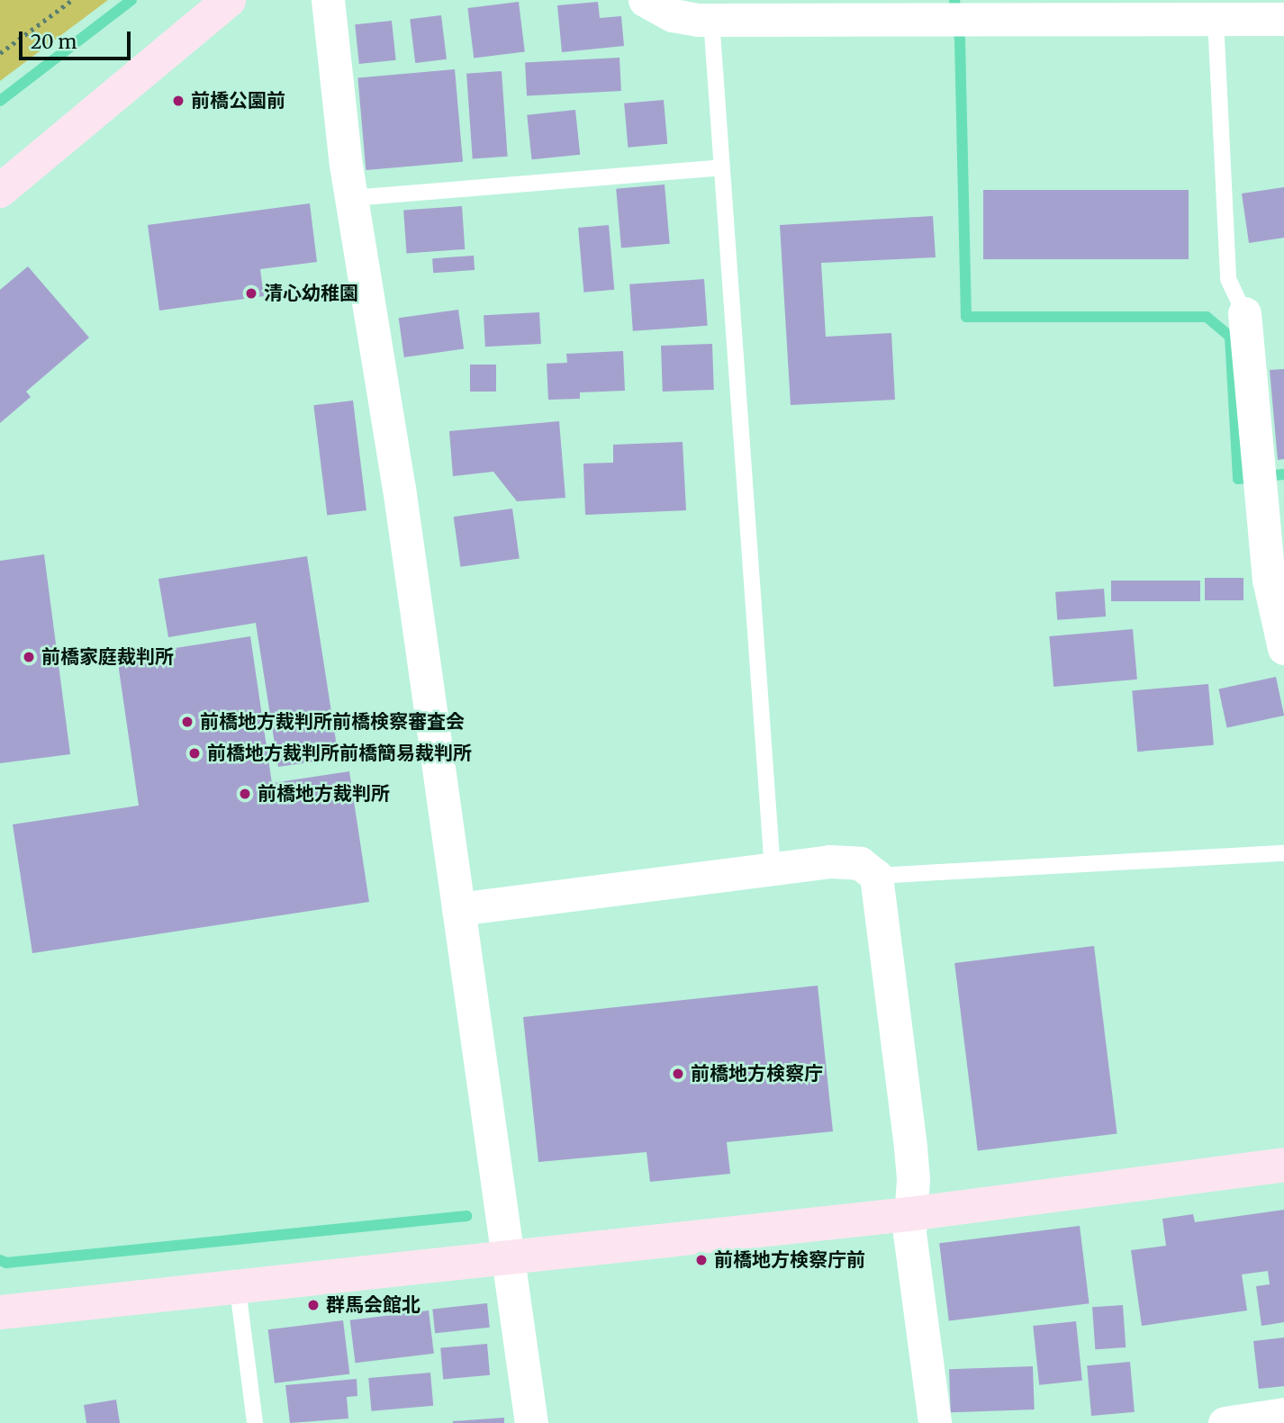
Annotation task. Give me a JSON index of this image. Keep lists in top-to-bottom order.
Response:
{
  "places": [
    "前橋公園前",
    "清心幼稚園",
    "前橋家庭裁判所",
    "前橋地方裁判所前橋検察審査会",
    "前橋地方裁判所前橋簡易裁判所",
    "前橋地方裁判所",
    "前橋地方検察庁",
    "前橋地方検察庁前",
    "群馬会館北"
  ],
  "scale_bar": "20 m"
}
